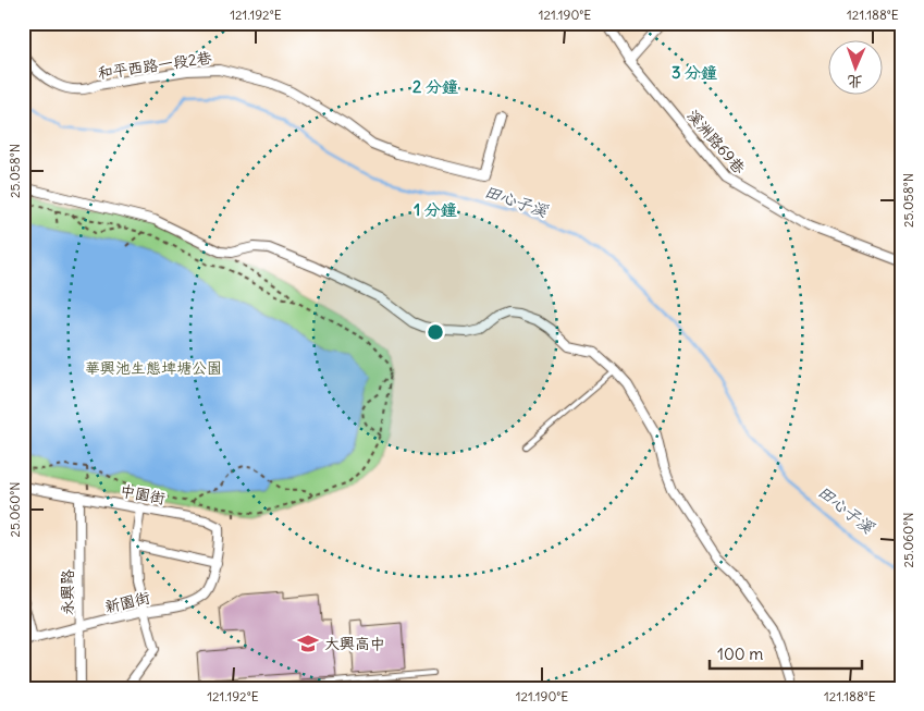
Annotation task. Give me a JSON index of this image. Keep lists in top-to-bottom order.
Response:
{
  "streets": {
    "street": [
      "和平西路一段2巷",
      "溪洲路69巷",
      "中園街",
      "永興路",
      "新園街"
    ]
  },
  "crossings": [
    ["中園街", "永興路"],
    ["中園街", "新園街"],
    ["永興路", "新園街"]
  ],
  "water": ["田心子溪"],
  "parks": ["華興池生態埤塘公園"],
  "places": {
    "school or university": ["大興高中"]
  },
  "scale_bar": "100 m",
  "north": "bottom",
  "coordinates": [
    "121.192°E",
    "121.190°E",
    "121.188°E",
    "25.058°N",
    "25.060°N"
  ],
  "rings": ["3 分鐘", "2 分鐘", "1 分鐘"]
}
